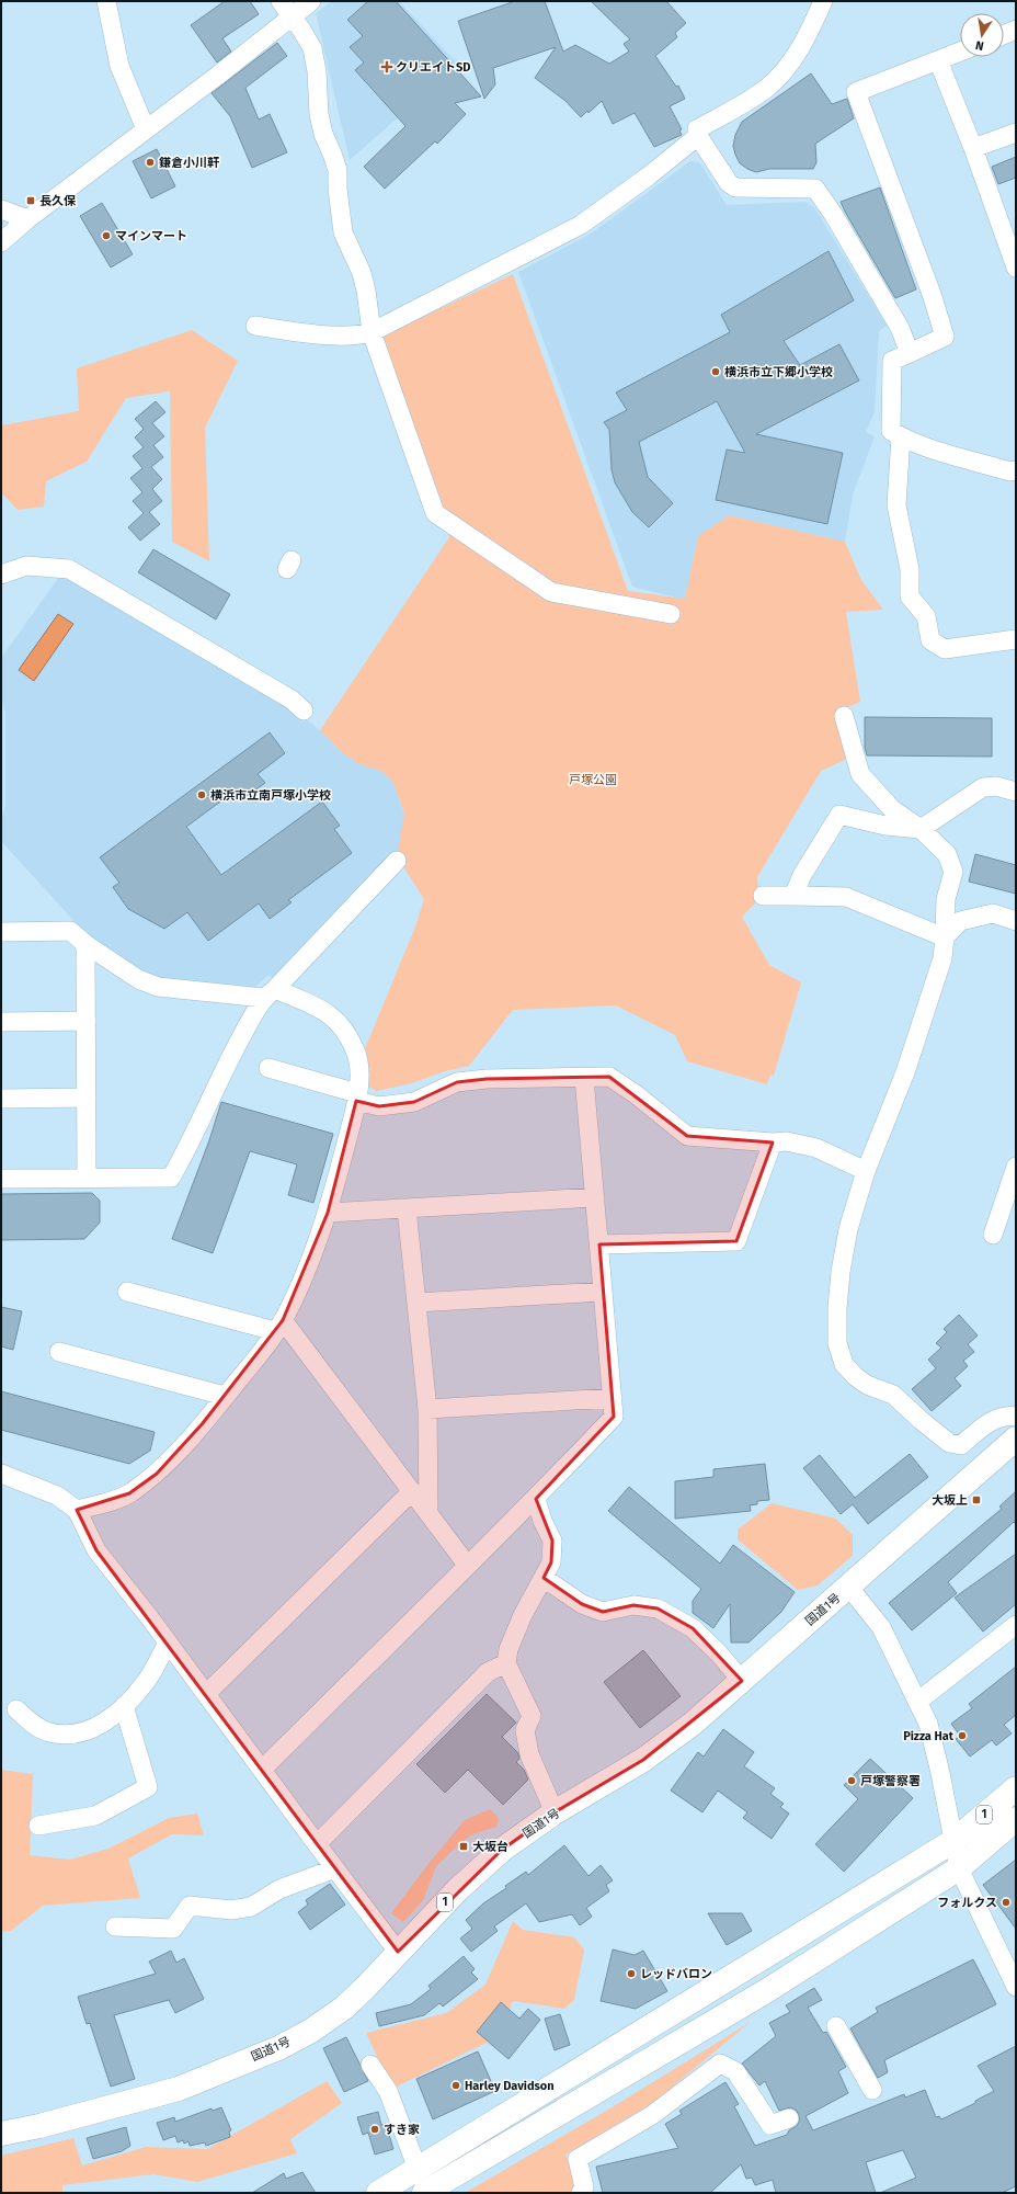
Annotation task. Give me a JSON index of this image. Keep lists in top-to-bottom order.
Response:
{
  "streets": {
    "highway": ["国道1号", "1"]
  },
  "parks": ["戸塚公園"],
  "places": {
    "health": ["クリエイトSD"],
    "other": [
      "鎌倉小川軒",
      "マインマート",
      "横浜市立下郷小学校",
      "横浜市立南戸塚小学校",
      "Pizza Hat",
      "戸塚警察署",
      "フォルクス",
      "レッドバロン",
      "Harley Davidson",
      "すき家"
    ],
    "transit": ["長久保", "大坂上", "大坂台"]
  },
  "north": "bottom"
}
